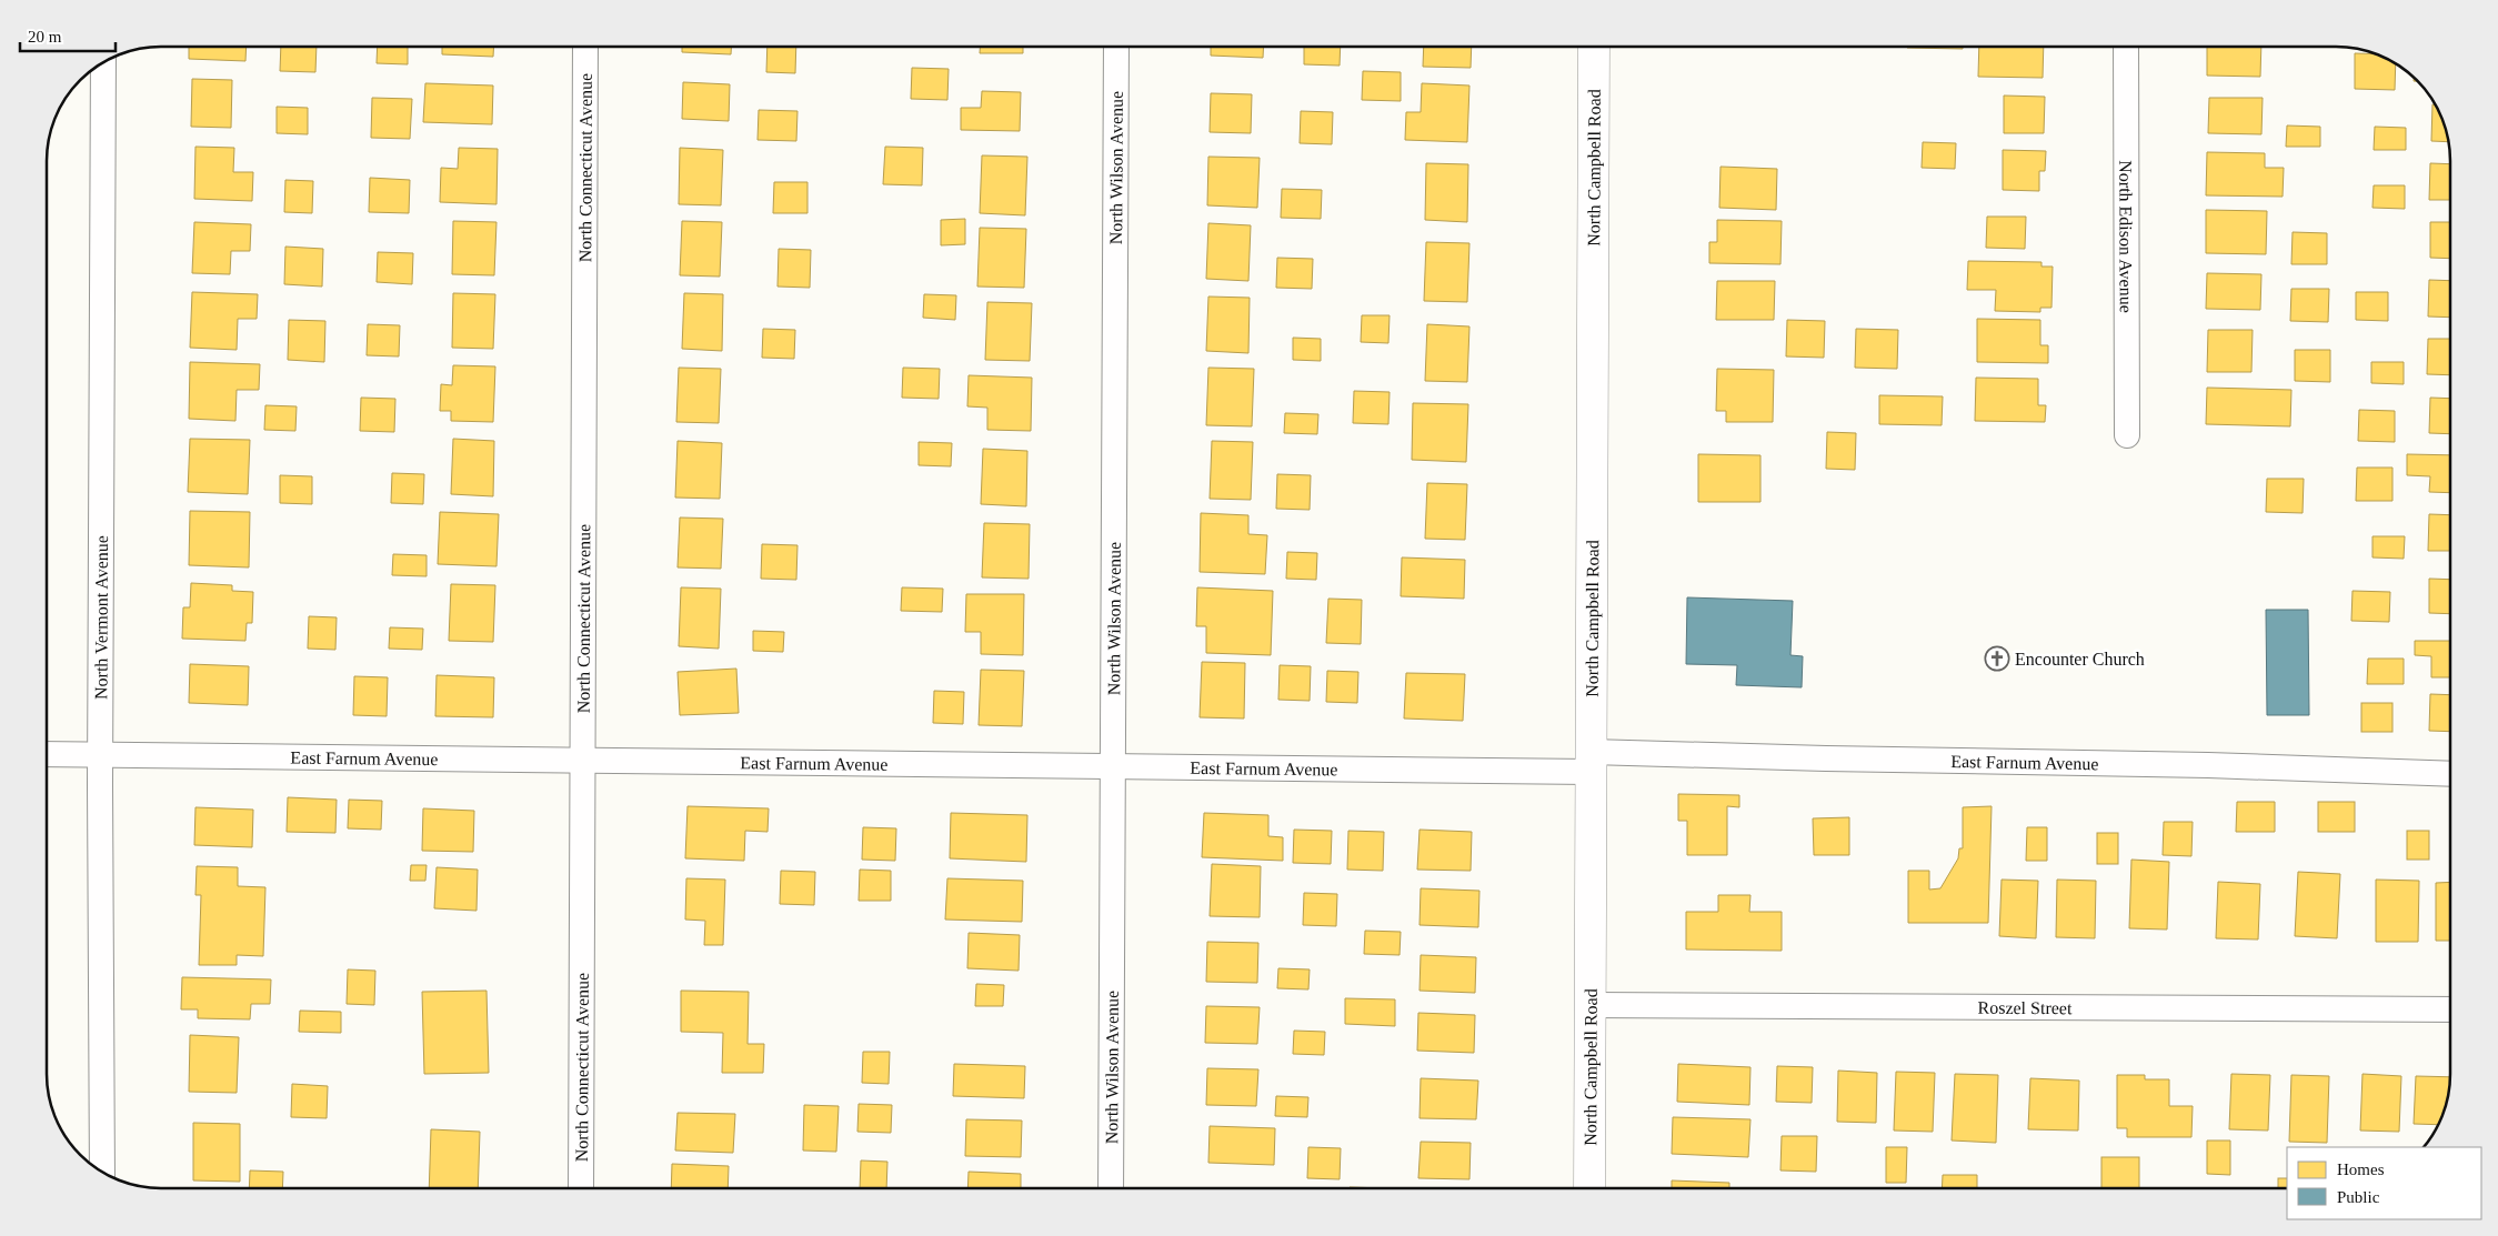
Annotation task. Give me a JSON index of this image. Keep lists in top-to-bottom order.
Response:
{
  "streets": {
    "street": [
      "North Connecticut Avenue",
      "North Wilson Avenue",
      "North Campbell Road",
      "North Edison Avenue",
      "North Vermont Avenue",
      "East Farnum Avenue",
      "Roszel Street"
    ]
  },
  "crossings": [
    ["North Connecticut Avenue", "East Farnum Avenue"],
    ["North Wilson Avenue", "East Farnum Avenue"],
    ["North Campbell Road", "East Farnum Avenue"],
    ["North Campbell Road", "Roszel Street"],
    ["North Vermont Avenue", "East Farnum Avenue"]
  ],
  "places": {
    "church": ["Encounter Church"]
  },
  "legend": ["Homes", "Public"],
  "scale_bar": "20 m"
}
